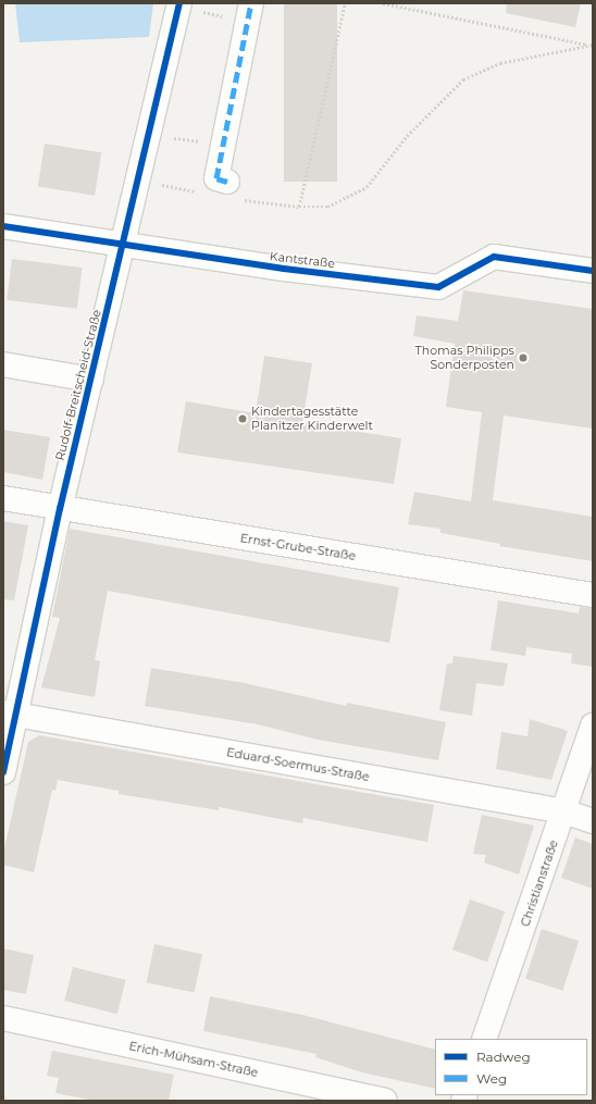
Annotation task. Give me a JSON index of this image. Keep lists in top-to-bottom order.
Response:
{
  "streets": {
    "street": [
      "Kantstraße",
      "Rudolf-Breitscheid-Straße",
      "Ernst-Grube-Straße",
      "Eduard-Soermus-Straße",
      "Christianstraße",
      "Erich-Mühsam-Straße"
    ]
  },
  "crossings": [
    ["Kantstraße", "Rudolf-Breitscheid-Straße"],
    ["Rudolf-Breitscheid-Straße", "Ernst-Grube-Straße"],
    ["Rudolf-Breitscheid-Straße", "Eduard-Soermus-Straße"],
    ["Eduard-Soermus-Straße", "Christianstraße"]
  ],
  "places": ["Thomas Philipps Sonderposten", "Kindertagesstätte Planitzer Kinderwelt"],
  "legend": ["Radweg", "Weg"]
}
